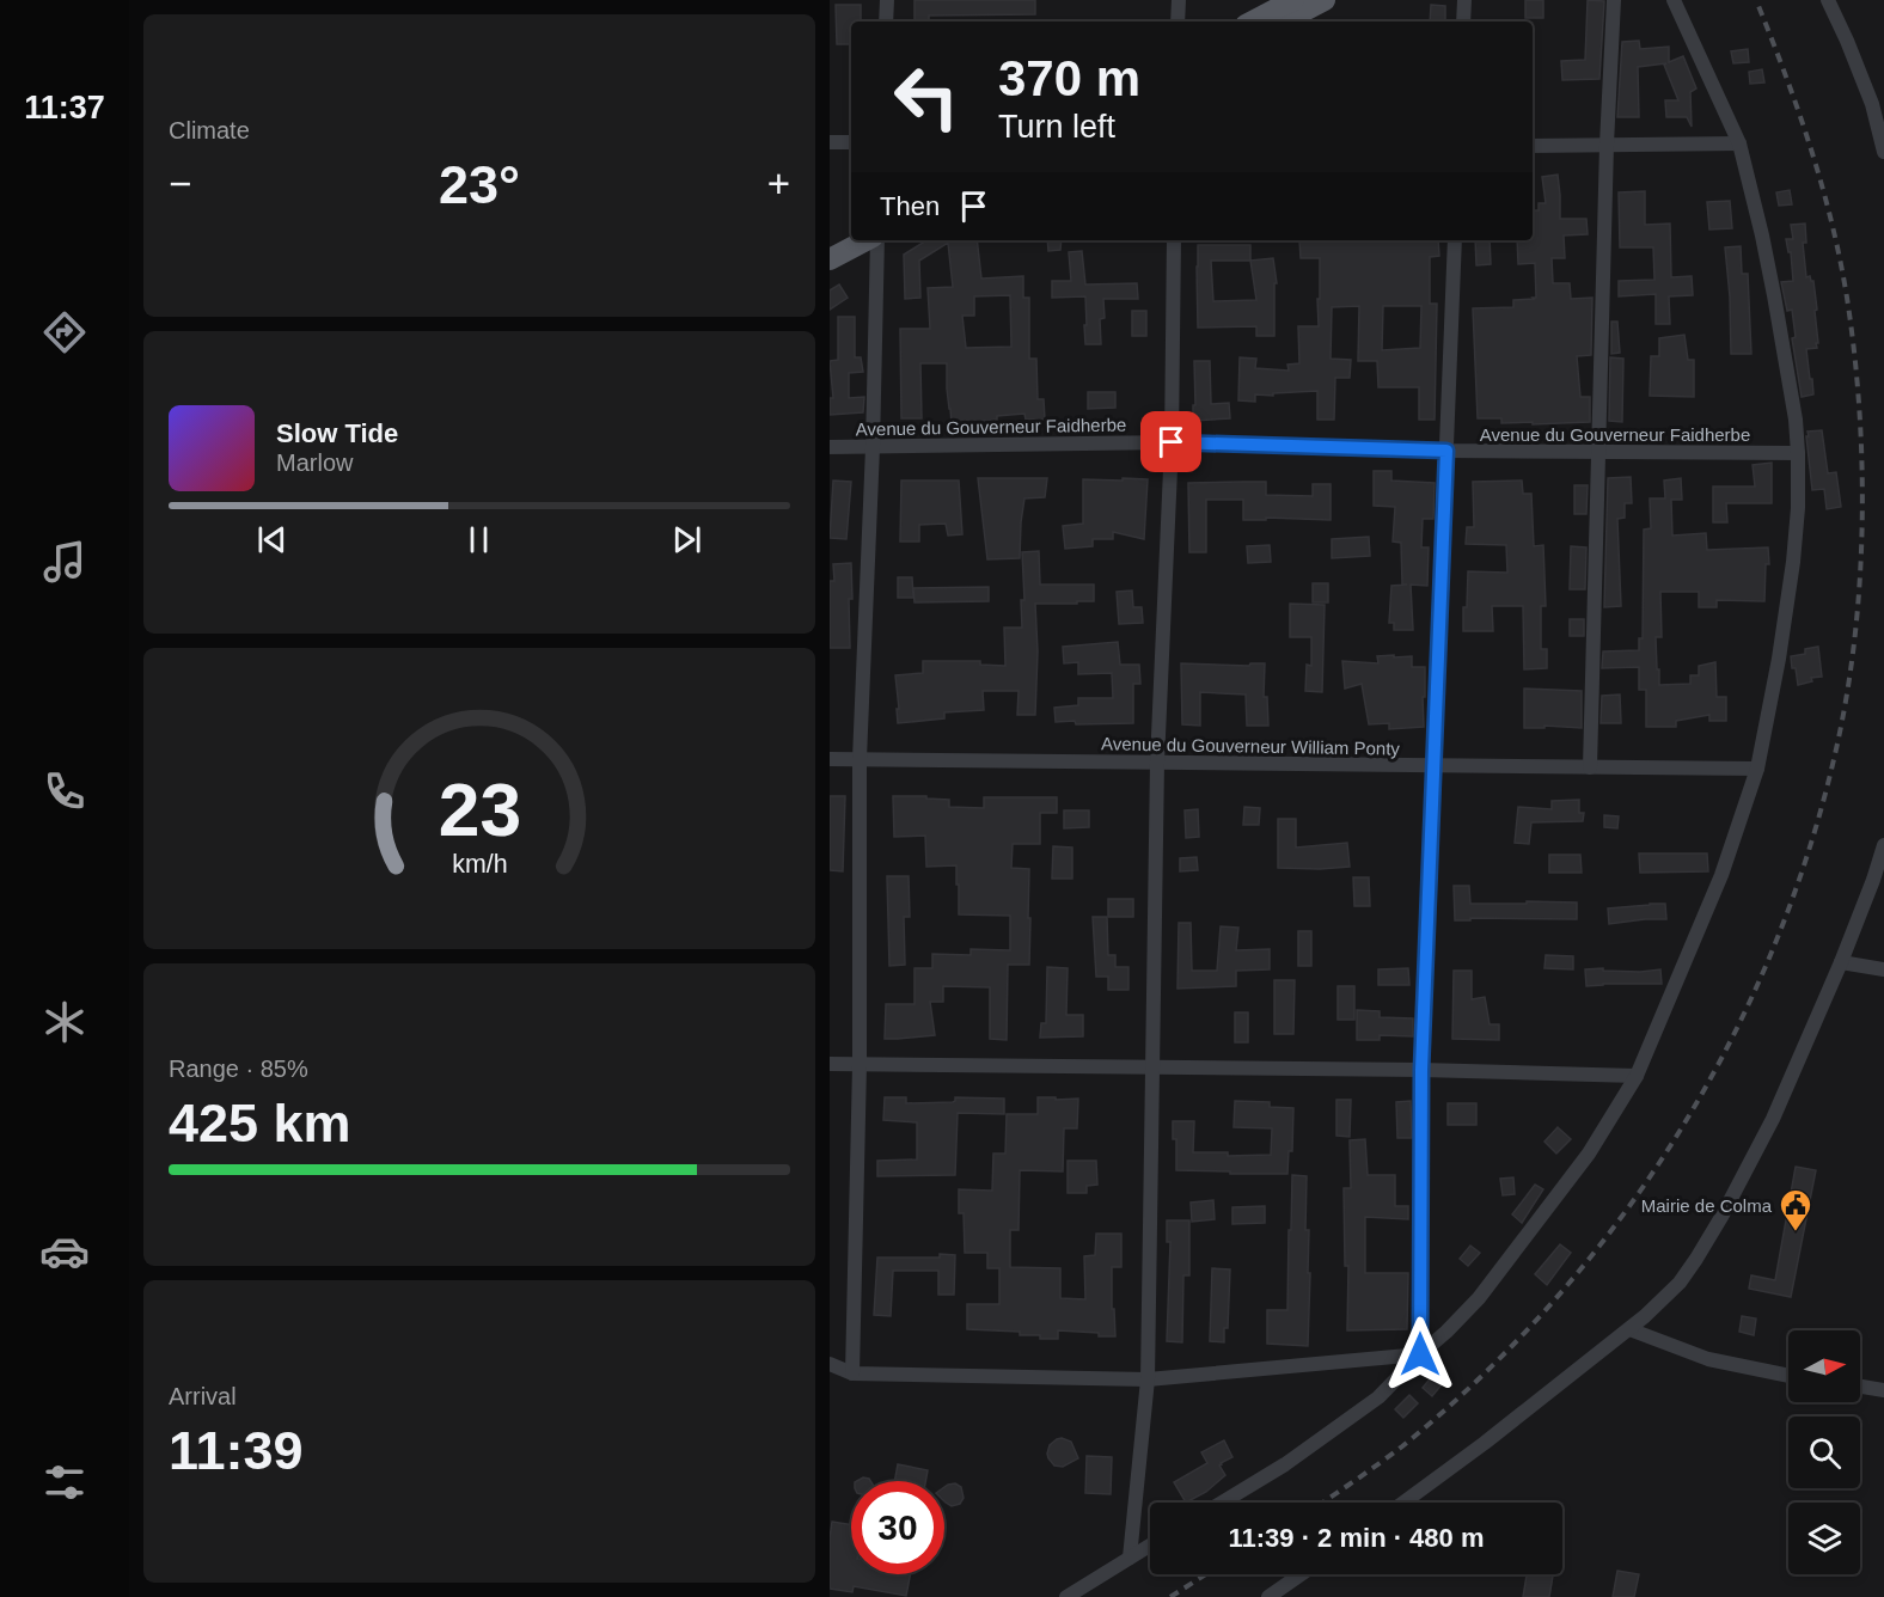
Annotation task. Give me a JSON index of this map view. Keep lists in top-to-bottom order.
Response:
{
  "streets": {
    "street": ["Avenue du Gouverneur Faidherbe", "Avenue du Gouverneur William Ponty"]
  },
  "places": {
    "public building": ["Mairie de Colma"]
  },
  "north": "right",
  "page": {
    "tabs": "11:37",
    "tile": [
      "Climate",
      ["Range · 85%", "425 km"],
      ["Arrival", "11:39"]
    ],
    "turn": ["370 m", "Turn left"],
    "heat": ["−", "23°", "+"],
    "then": "Then",
    "song": ["Slow Tide", "Marlow"],
    "limit": "30",
    "trip": "11:39 · 2 min · 480 m",
    "gauge": ["23", "km/h"]
  }
}
